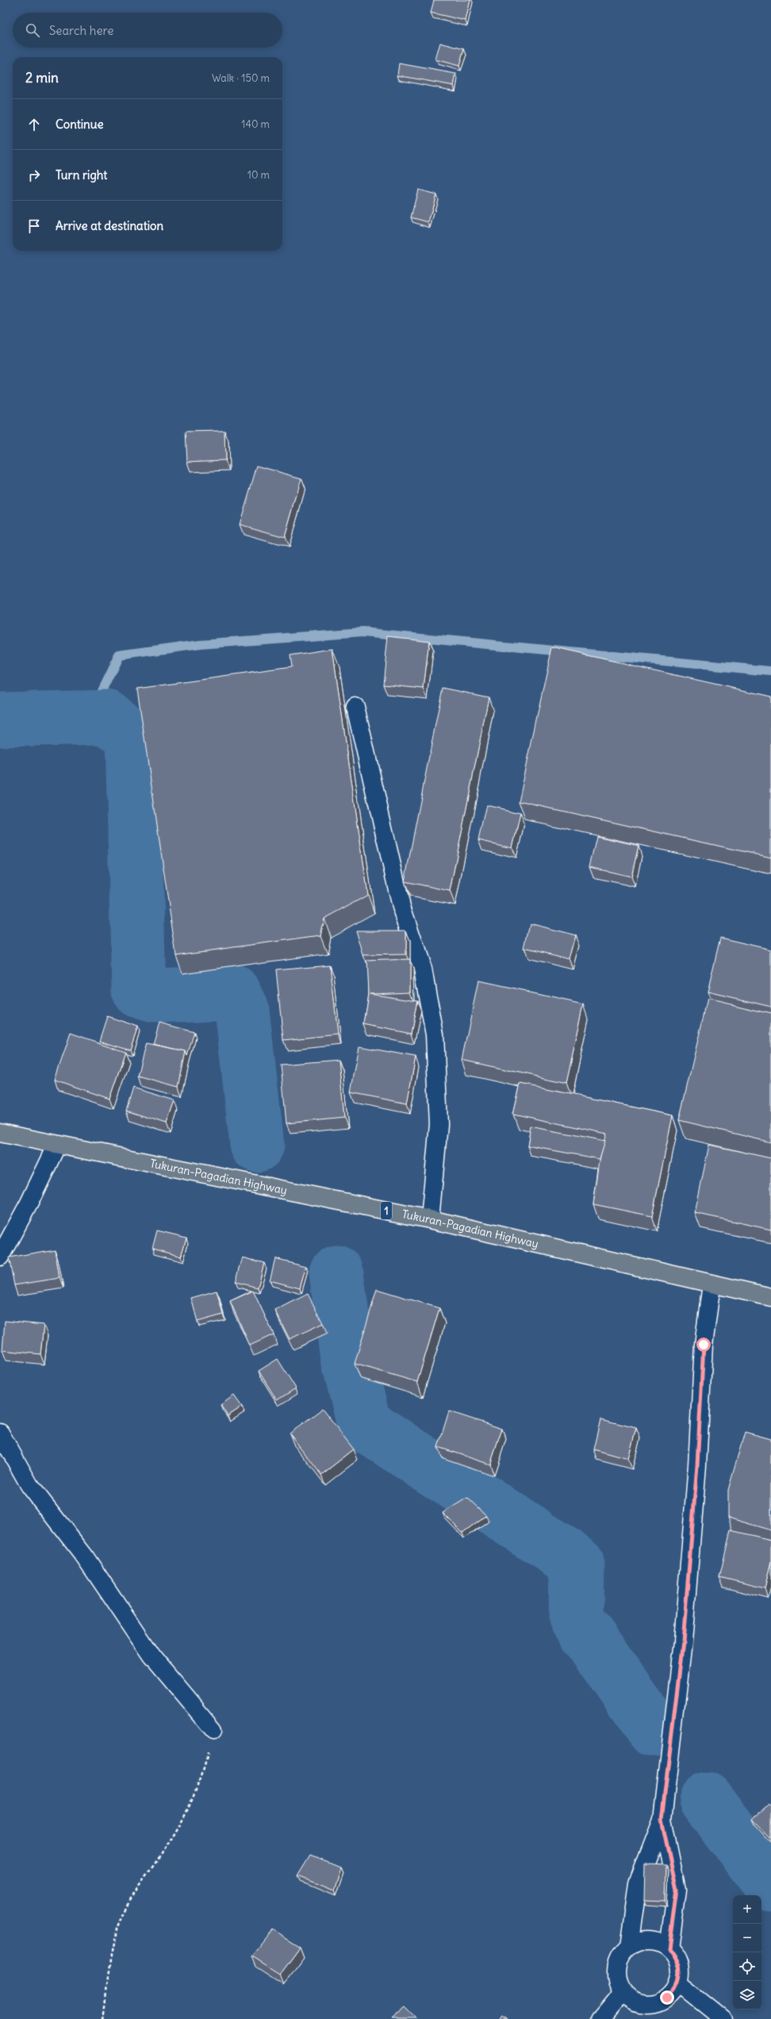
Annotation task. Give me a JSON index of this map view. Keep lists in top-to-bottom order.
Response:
{
  "streets": {
    "highway": ["Tukuran-Pagadian Highway", "1"]
  },
  "page": {
    "search": "Search here",
    "heading": ["2 min", "Walk · 150 m"],
    "list": [
      ["Continue", "140 m"],
      ["Turn right", "10 m"],
      "Arrive at destination"
    ],
    "map_buttons": ["+", "−"]
  }
}
